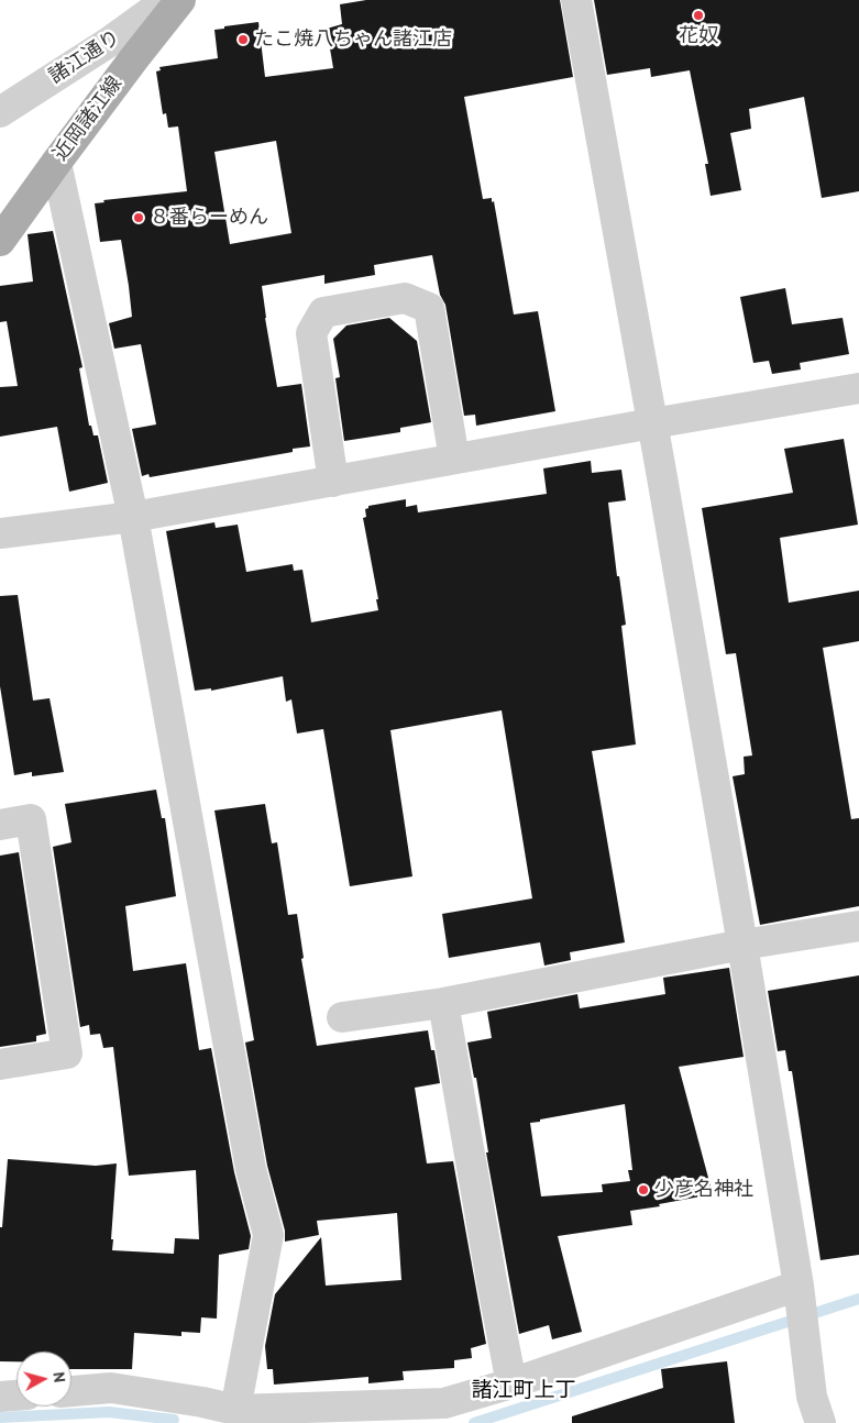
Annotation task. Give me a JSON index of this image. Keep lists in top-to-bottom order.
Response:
{
  "streets": {
    "main road": ["近岡諸江線"],
    "street": ["諸江通り"]
  },
  "districts": ["諸江町上丁"],
  "places": [
    "花奴",
    "たこ焼八ちゃん諸江店",
    "８番らーめん",
    "少彦名神社"
  ],
  "north": "right"
}
